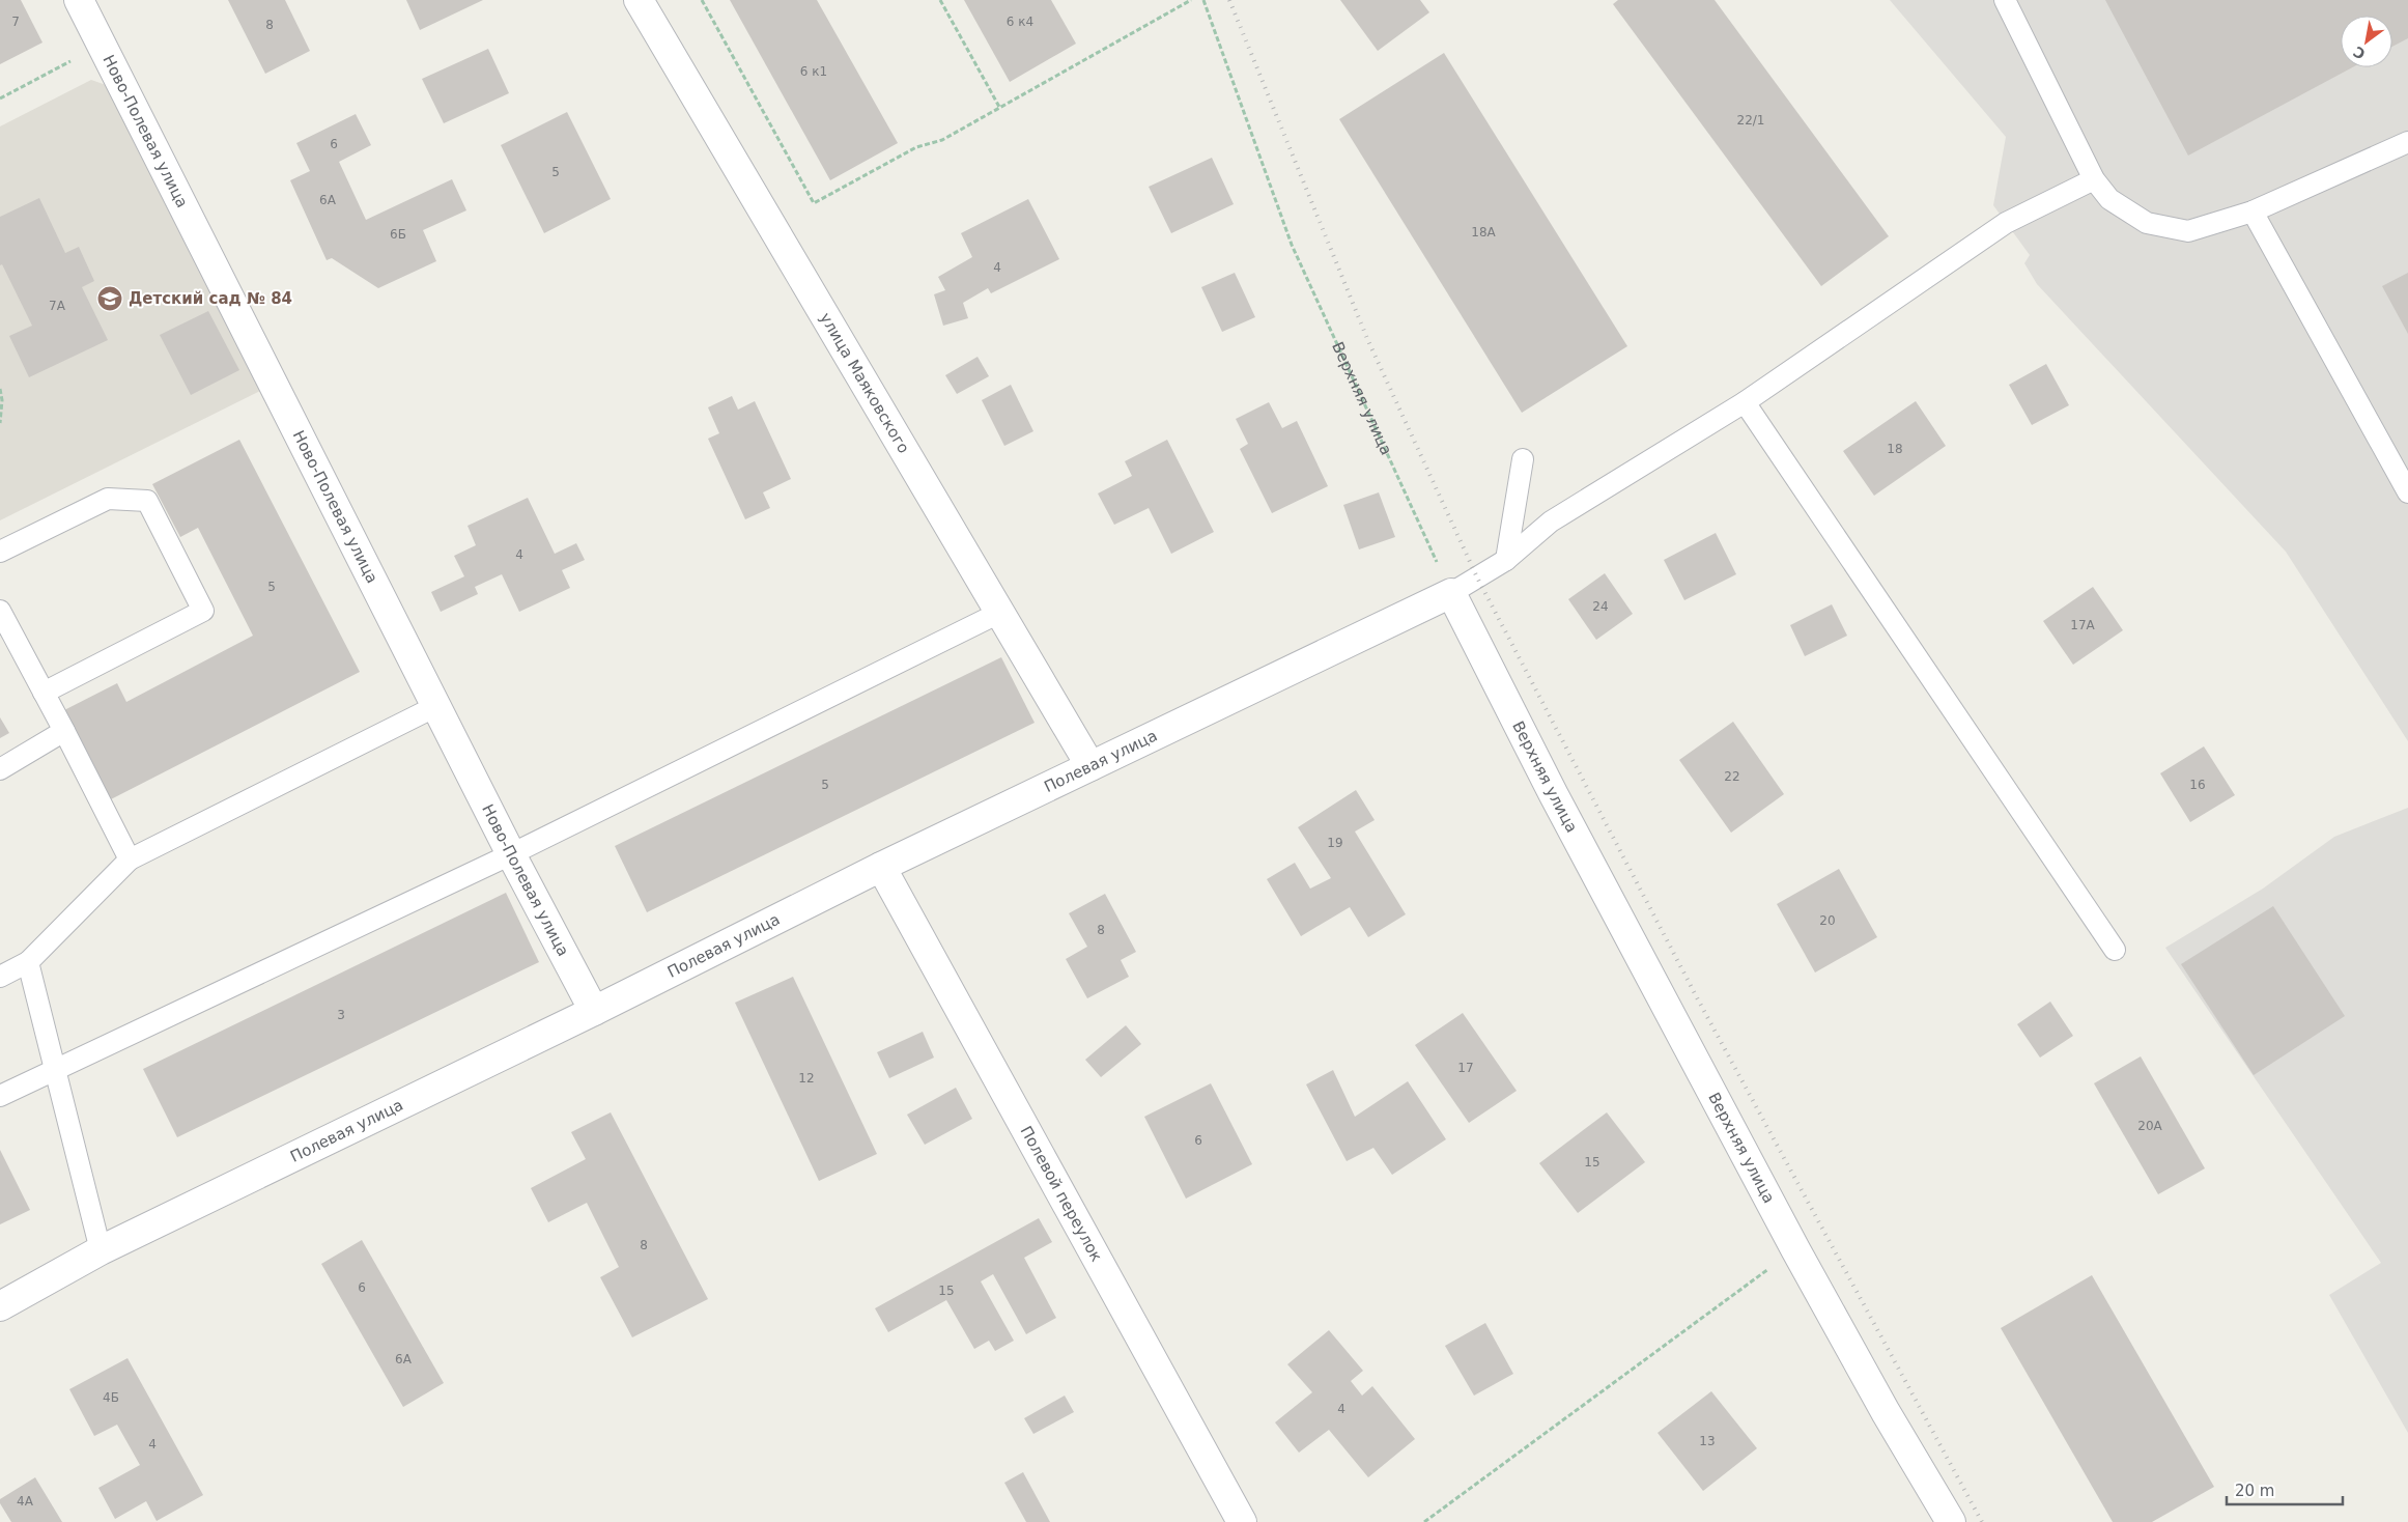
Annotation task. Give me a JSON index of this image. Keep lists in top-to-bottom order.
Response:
{
  "streets": {
    "street": [
      "Ново-Полевая улица",
      "улица Маяковского",
      "Верхняя улица",
      "Полевая улица",
      "Полевой переулок"
    ]
  },
  "crossings": [
    ["Ново-Полевая улица", "Полевая улица"],
    ["улица Маяковского", "Полевая улица"],
    ["Верхняя улица", "Полевая улица"],
    ["Полевая улица", "Полевой переулок"]
  ],
  "places": {
    "school or university": ["Детский сад № 84"]
  },
  "house_numbers": [
    "7",
    "6 к4",
    "8",
    "6 к1",
    "22/1",
    "6",
    "5",
    "6А",
    "18А",
    "6Б",
    "4",
    "7А",
    "18",
    "4",
    "5",
    "24",
    "17А",
    "22",
    "5",
    "16",
    "19",
    "20",
    "8",
    "3",
    "17",
    "12",
    "20А",
    "6",
    "15",
    "8",
    "6",
    "15",
    "6А",
    "4Б",
    "4",
    "13",
    "4",
    "4А"
  ],
  "scale_bar": "20 m",
  "north": "bottom left"
}
